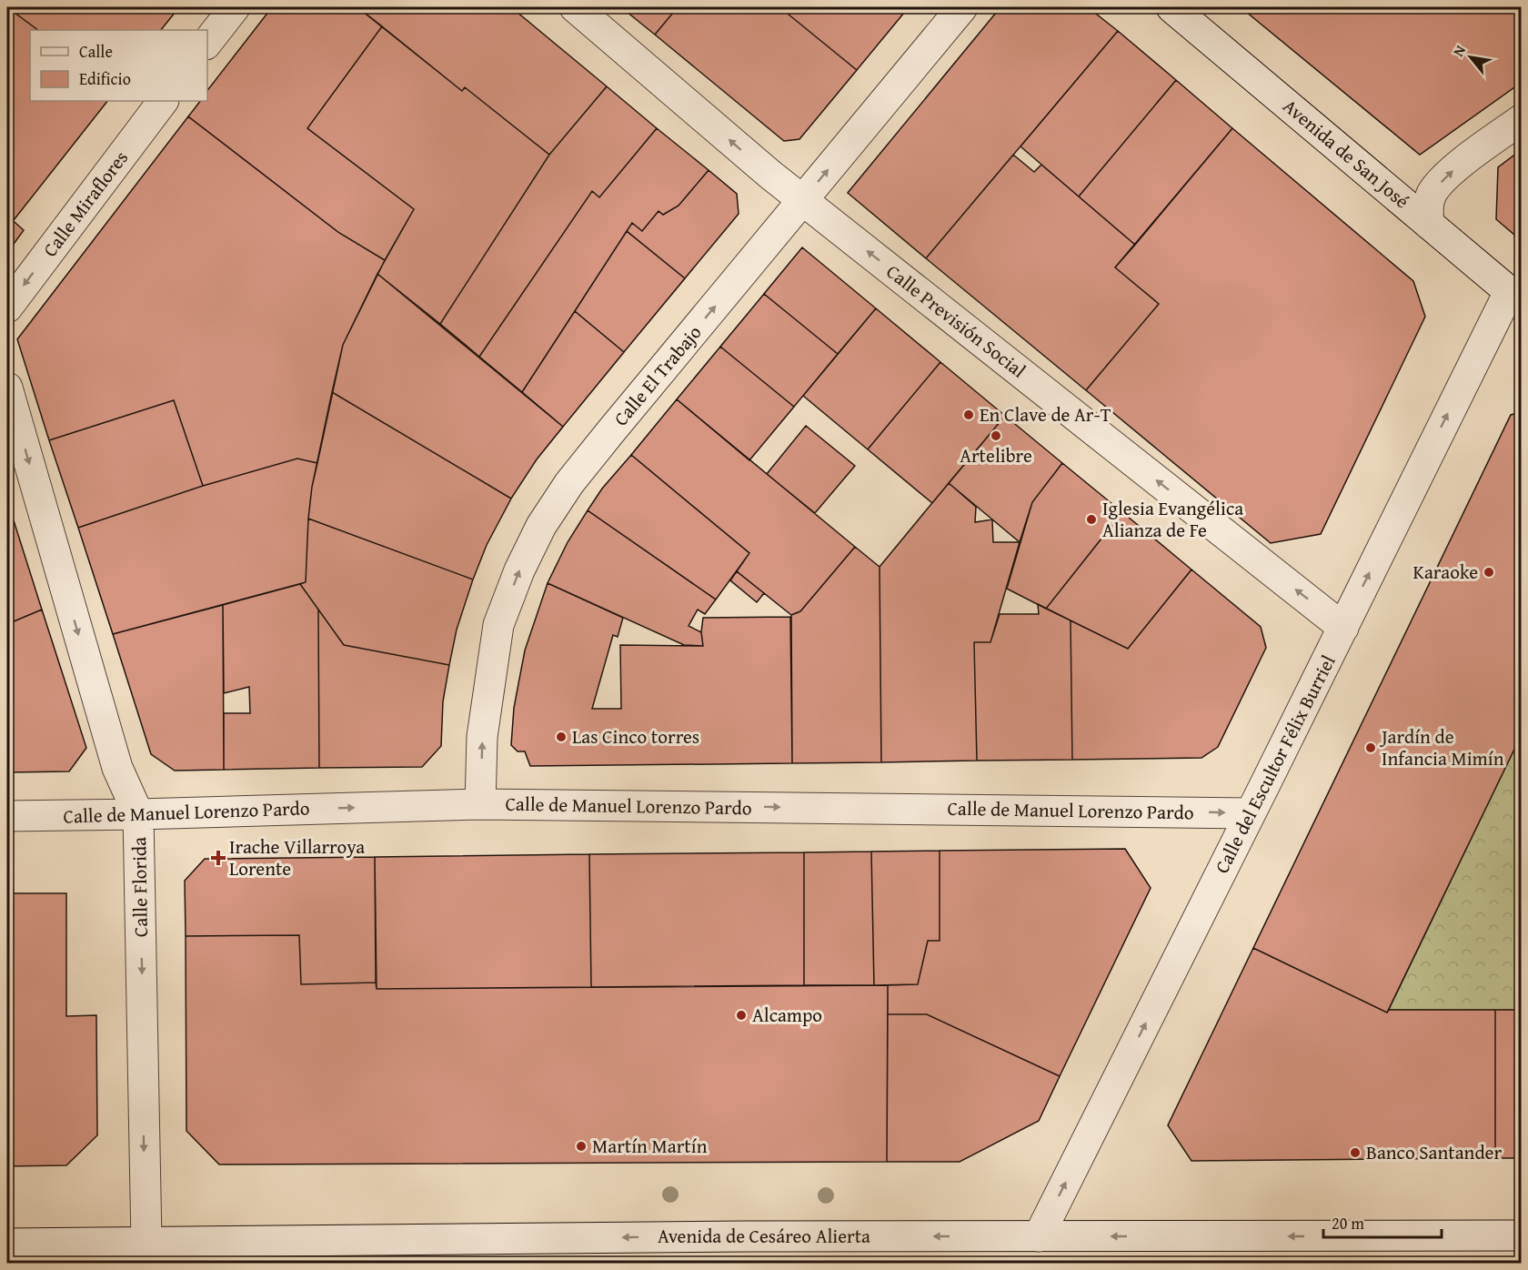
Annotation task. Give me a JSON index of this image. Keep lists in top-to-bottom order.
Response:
{
  "streets": {
    "street": [
      "Avenida de San José",
      "Calle Miraflores",
      "Calle Previsión Social",
      "Calle El Trabajo",
      "Calle del Escultor Félix Burriel",
      "Calle de Manuel Lorenzo Pardo",
      "Calle Florida",
      "Avenida de Cesáreo Alierta"
    ]
  },
  "crossings": [
    ["Avenida de San José", "Calle del Escultor Félix Burriel"],
    ["Calle Previsión Social", "Calle El Trabajo"],
    ["Calle Previsión Social", "Calle del Escultor Félix Burriel"],
    ["Calle El Trabajo", "Calle de Manuel Lorenzo Pardo"],
    ["Calle del Escultor Félix Burriel", "Calle de Manuel Lorenzo Pardo"],
    ["Calle del Escultor Félix Burriel", "Avenida de Cesáreo Alierta"],
    ["Calle de Manuel Lorenzo Pardo", "Calle Florida"],
    ["Calle Florida", "Avenida de Cesáreo Alierta"]
  ],
  "one_way": [
    "Calle Miraflores",
    "Calle Previsión Social",
    "Calle El Trabajo",
    "Calle del Escultor Félix Burriel",
    "Calle de Manuel Lorenzo Pardo",
    "Calle Florida",
    "Avenida de Cesáreo Alierta"
  ],
  "places": {
    "other": [
      "En Clave de Ar-T",
      "Artelibre",
      "Iglesia Evangélica Alianza de Fe",
      "Karaoke",
      "Las Cinco torres",
      "Jardín de Infancia Mimín",
      "Alcampo",
      "Martín Martín",
      "Banco Santander"
    ],
    "health": ["Irache Villarroya Lorente"]
  },
  "legend": ["Calle", "Edificio"],
  "scale_bar": "20 m",
  "north": "top left"
}
